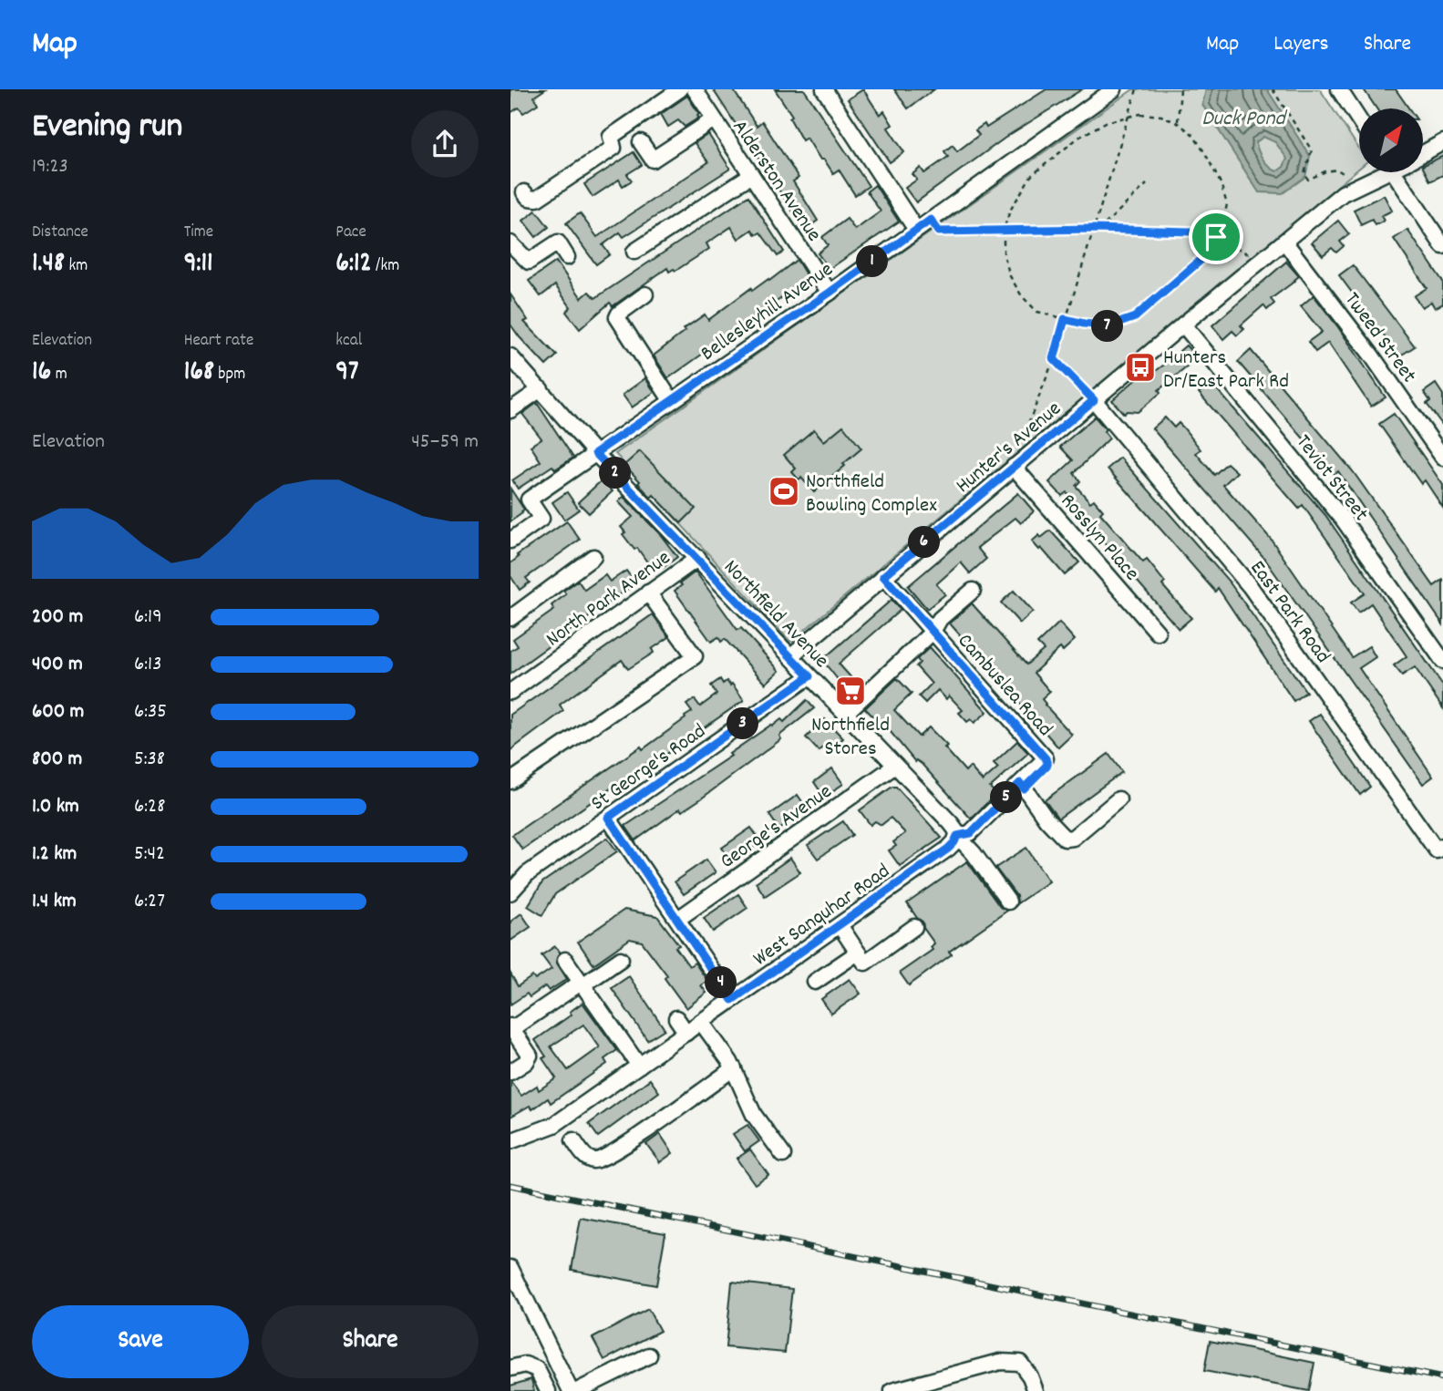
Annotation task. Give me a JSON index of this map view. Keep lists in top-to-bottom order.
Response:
{
  "streets": {
    "street": [
      "Alderston Avenue",
      "Bellesleyhill Avenue",
      "Tweed Street",
      "Hunter's Avenue",
      "Teviot Street",
      "Rosslyn Place",
      "North Park Avenue",
      "East Park Road",
      "Northfield Avenue",
      "Cambuslea Road",
      "St George's Road",
      "George's Avenue",
      "West Sanquhar Road"
    ]
  },
  "crossings": [
    ["Alderston Avenue", "Bellesleyhill Avenue"],
    ["Bellesleyhill Avenue", "Northfield Avenue"],
    ["Tweed Street", "Hunter's Avenue"],
    ["Hunter's Avenue", "Teviot Street"],
    ["Hunter's Avenue", "Rosslyn Place"],
    ["Hunter's Avenue", "East Park Road"],
    ["Hunter's Avenue", "Northfield Avenue"],
    ["Hunter's Avenue", "Cambuslea Road"],
    ["North Park Avenue", "Northfield Avenue"],
    ["Northfield Avenue", "Cambuslea Road"],
    ["Northfield Avenue", "St George's Road"],
    ["Northfield Avenue", "George's Avenue"],
    ["Northfield Avenue", "West Sanquhar Road"],
    ["Cambuslea Road", "West Sanquhar Road"]
  ],
  "water": ["Duck Pond"],
  "places": {
    "bus stop": ["Hunters Dr/East Park Rd"],
    "sports": ["Northfield Bowling Complex"],
    "supermarket": ["Northfield Stores"]
  },
  "north": "top right",
  "page": {
    "header": "Map",
    "nav": ["Map", "Layers", "Share"],
    "heading": ["Evening run", "19:23"],
    "stats": [
      ["Distance", "1.48 km"],
      ["Time", "9:11"],
      ["Pace", "6:12 /km"],
      ["Elevation", "16 m"],
      ["Heart rate", "168 bpm"],
      ["kcal", "97"]
    ],
    "pins": [
      "1",
      "7",
      "2",
      "6",
      "3",
      "5",
      "4"
    ],
    "chart": ["Elevation", "45–59 m"],
    "list": [
      {
        "name": "200 m",
        "note": "6:19"
      },
      {
        "name": "400 m",
        "note": "6:13"
      },
      {
        "name": "600 m",
        "note": "6:35"
      },
      {
        "name": "800 m",
        "note": "5:38"
      },
      {
        "name": "1.0 km",
        "note": "6:28"
      },
      {
        "name": "1.2 km",
        "note": "5:42"
      },
      {
        "name": "1.4 km",
        "note": "6:27"
      }
    ],
    "buttons": ["Save", "Share"]
  }
}
